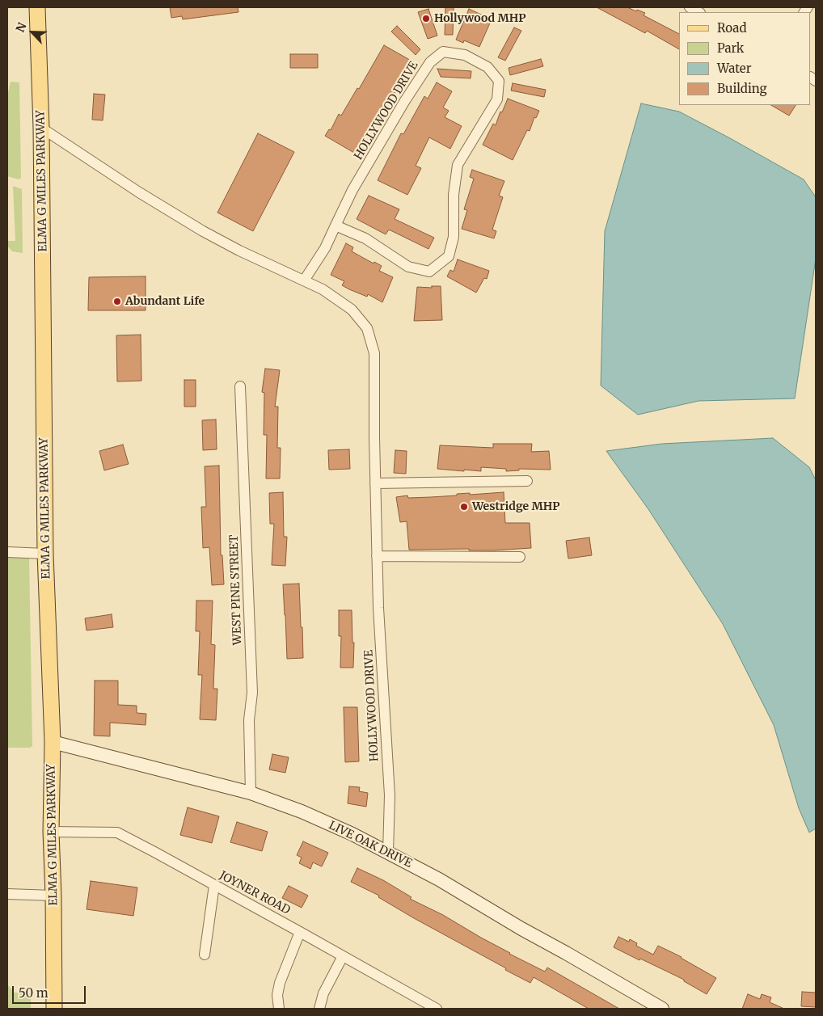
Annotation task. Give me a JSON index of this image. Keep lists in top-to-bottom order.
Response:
{
  "streets": {
    "main road": ["ELMA G MILES PARKWAY"],
    "street": [
      "HOLLYWOOD DRIVE",
      "WEST PINE STREET",
      "LIVE OAK DRIVE",
      "JOYNER ROAD"
    ]
  },
  "crossings": [
    ["HOLLYWOOD DRIVE", "ELMA G MILES PARKWAY"],
    ["HOLLYWOOD DRIVE", "LIVE OAK DRIVE"],
    ["ELMA G MILES PARKWAY", "LIVE OAK DRIVE"],
    ["ELMA G MILES PARKWAY", "JOYNER ROAD"],
    ["WEST PINE STREET", "LIVE OAK DRIVE"]
  ],
  "places": ["Hollywood MHP", "Abundant Life", "Westridge MHP"],
  "legend": [
    "Road",
    "Park",
    "Water",
    "Building"
  ],
  "scale_bar": "50 m",
  "north": "top left"
}
